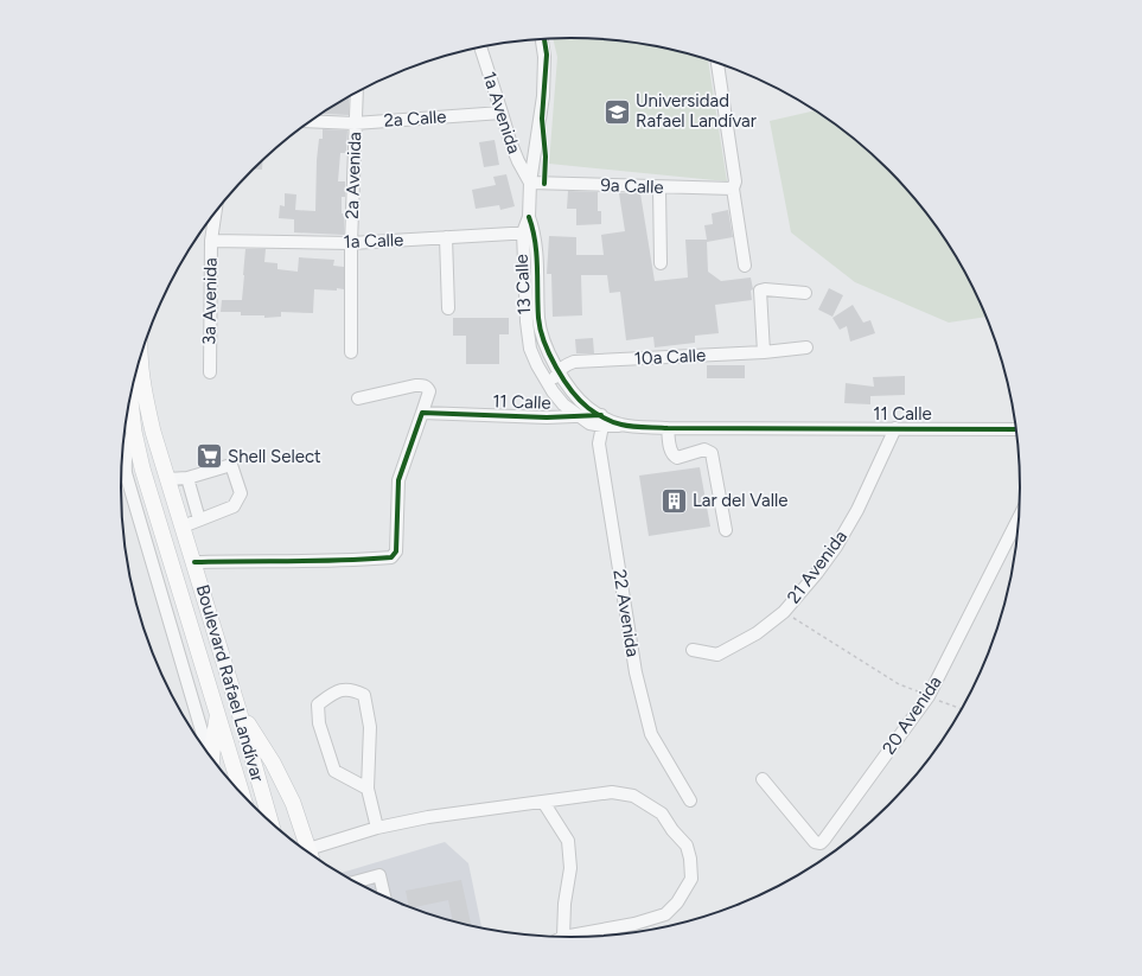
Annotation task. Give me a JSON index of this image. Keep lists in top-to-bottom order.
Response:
{
  "streets": {
    "main road": ["Boulevard Rafael Landívar"],
    "street": [
      "1a Avenida",
      "2a Calle",
      "2a Avenida",
      "9a Calle",
      "1a Calle",
      "13 Calle",
      "3a Avenida",
      "10a Calle",
      "11 Calle",
      "21 Avenida",
      "22 Avenida",
      "20 Avenida"
    ]
  },
  "crossings": [
    ["1a Avenida", "2a Calle"],
    ["1a Avenida", "9a Calle"],
    ["1a Avenida", "13 Calle"],
    ["2a Calle", "2a Avenida"],
    ["2a Avenida", "1a Calle"],
    ["9a Calle", "13 Calle"],
    ["1a Calle", "13 Calle"],
    ["1a Calle", "3a Avenida"],
    ["13 Calle", "10a Calle"],
    ["13 Calle", "11 Calle"],
    ["13 Calle", "22 Avenida"],
    ["11 Calle", "21 Avenida"]
  ],
  "places": {
    "school or university": ["Universidad Rafael Landívar"],
    "supermarket": ["Shell Select"],
    "building": ["Lar del Valle"]
  }
}
